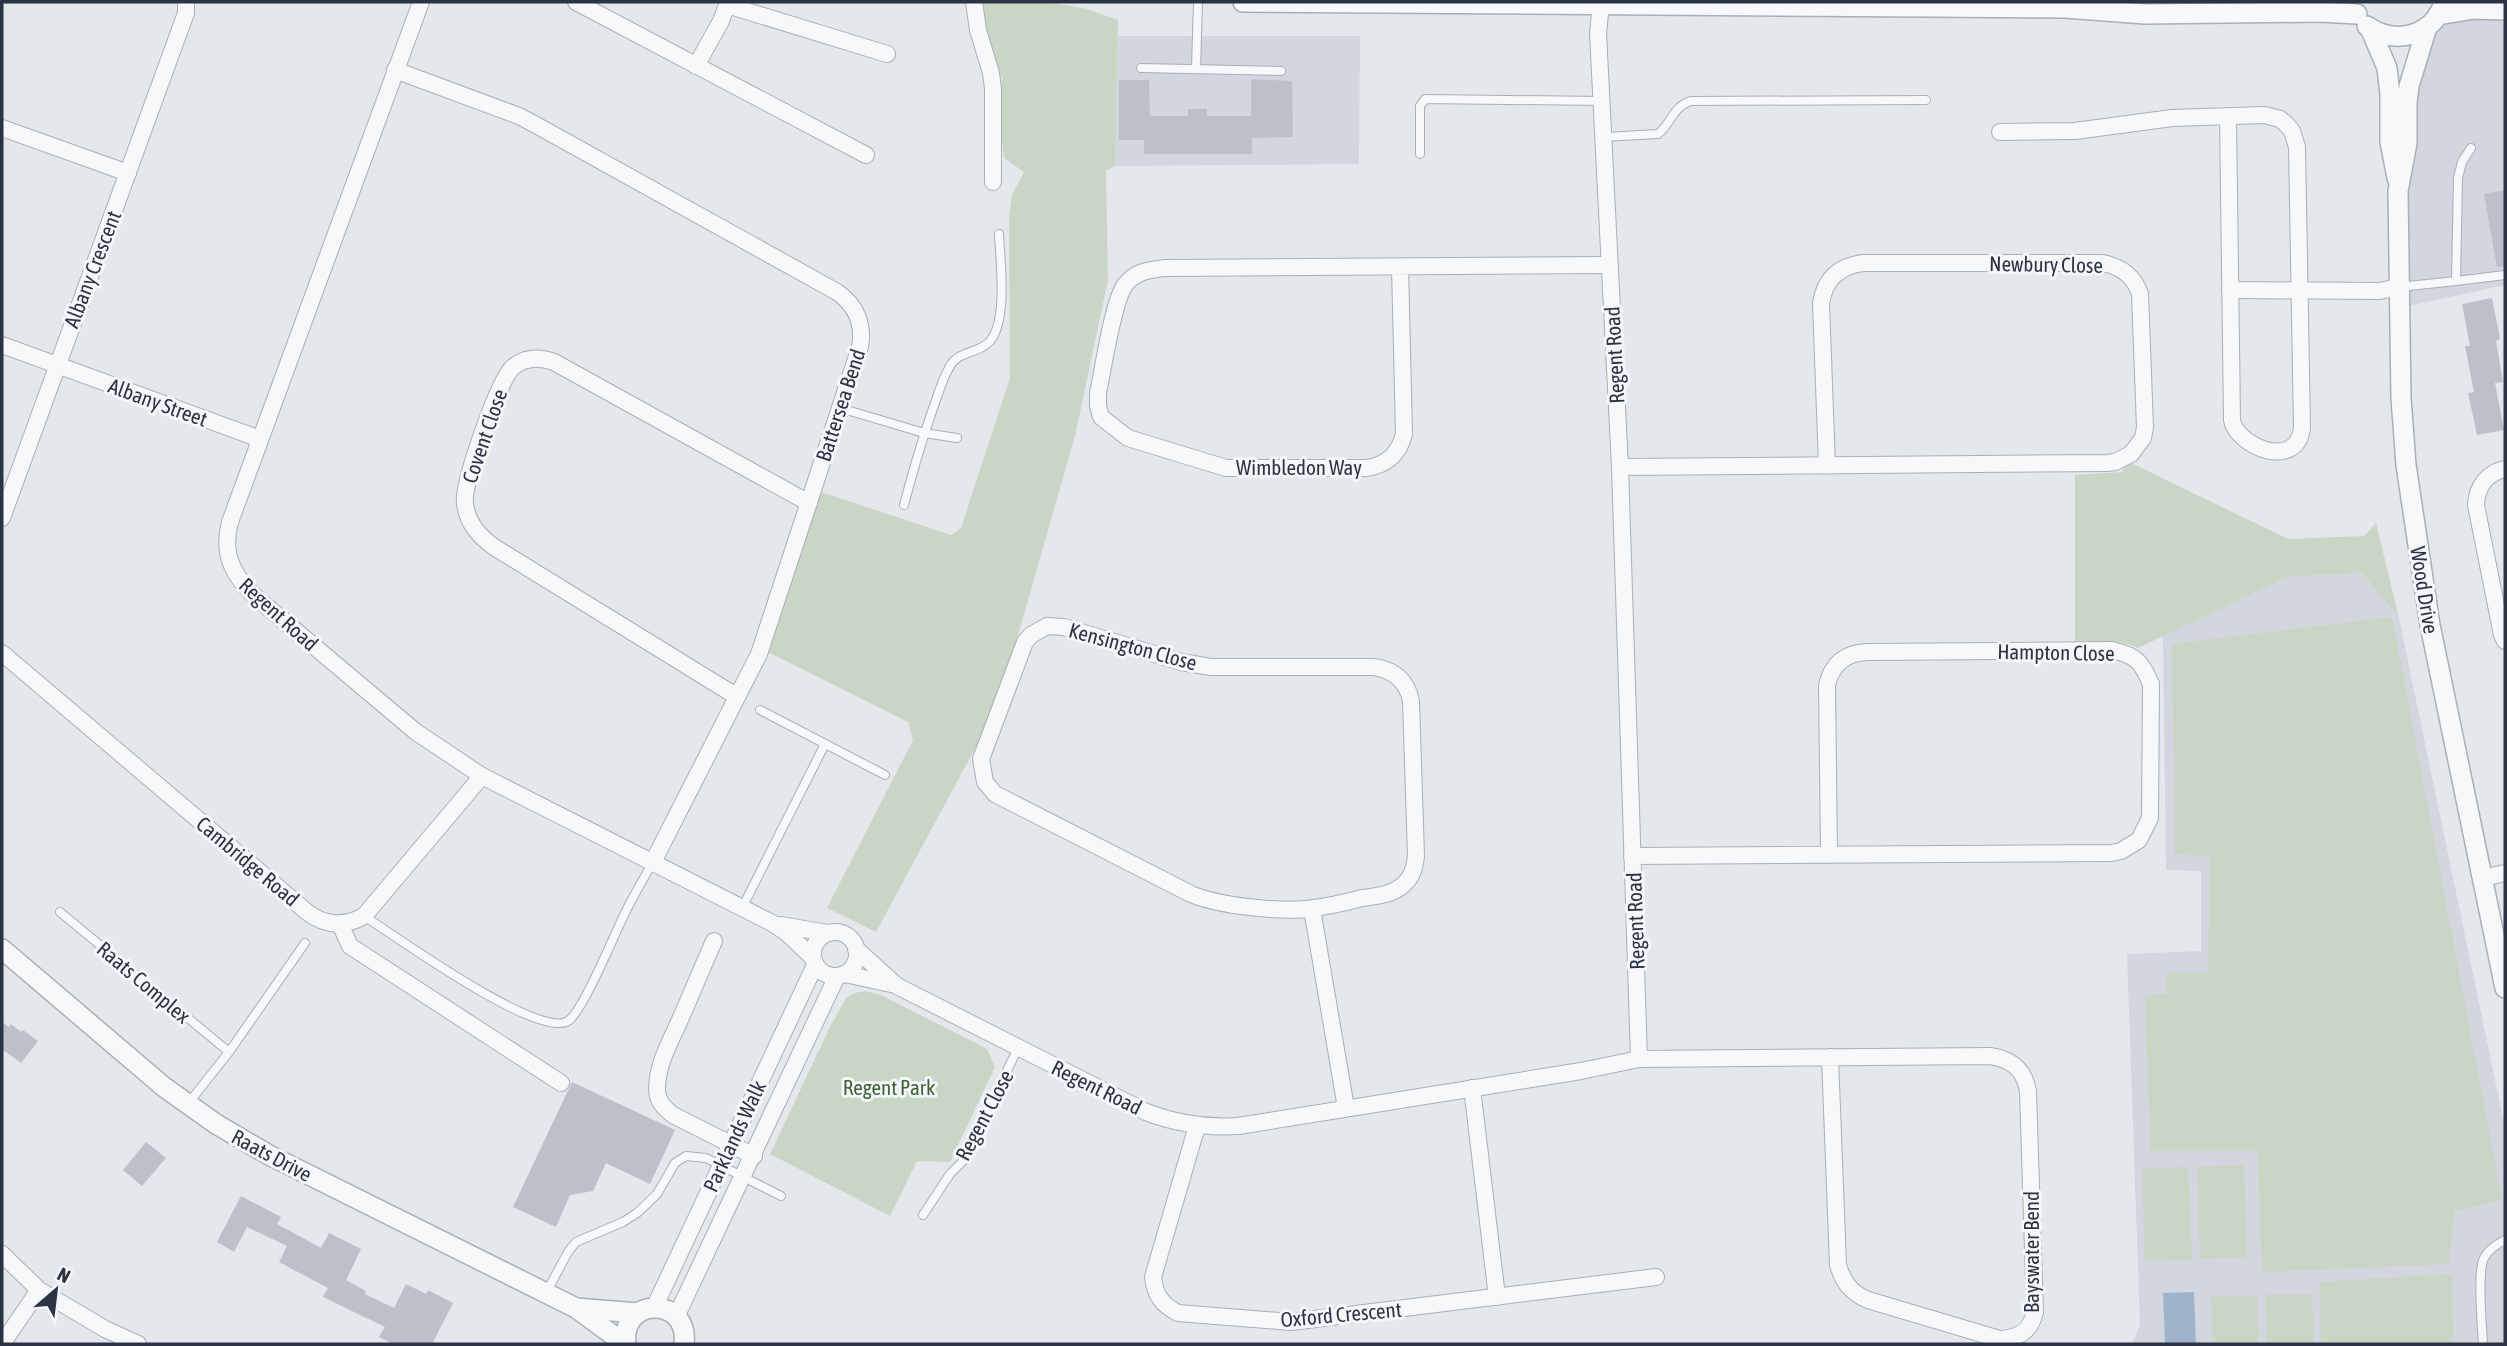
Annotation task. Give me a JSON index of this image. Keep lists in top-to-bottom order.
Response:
{
  "streets": {
    "street": [
      "Newbury Close",
      "Albany Crescent",
      "Regent Road",
      "Albany Street",
      "Battersea Bend",
      "Covent Close",
      "Wimbledon Way",
      "Wood Drive",
      "Kensington Close",
      "Hampton Close",
      "Cambridge Road",
      "Parklands Walk",
      "Raats Drive",
      "Bayswater Bend",
      "Oxford Crescent"
    ],
    "lane": ["Raats Complex", "Regent Close"]
  },
  "crossings": [
    ["Newbury Close", "Regent Road"],
    ["Albany Crescent", "Albany Street"],
    ["Regent Road", "Albany Street"],
    ["Regent Road", "Battersea Bend"],
    ["Regent Road", "Wimbledon Way"],
    ["Regent Road", "Hampton Close"],
    ["Regent Road", "Regent Close"],
    ["Regent Road", "Parklands Walk"],
    ["Regent Road", "Bayswater Bend"],
    ["Regent Road", "Oxford Crescent"],
    ["Battersea Bend", "Covent Close"],
    ["Parklands Walk", "Raats Drive"]
  ],
  "parks": ["Regent Park"],
  "north": "top right"
}
